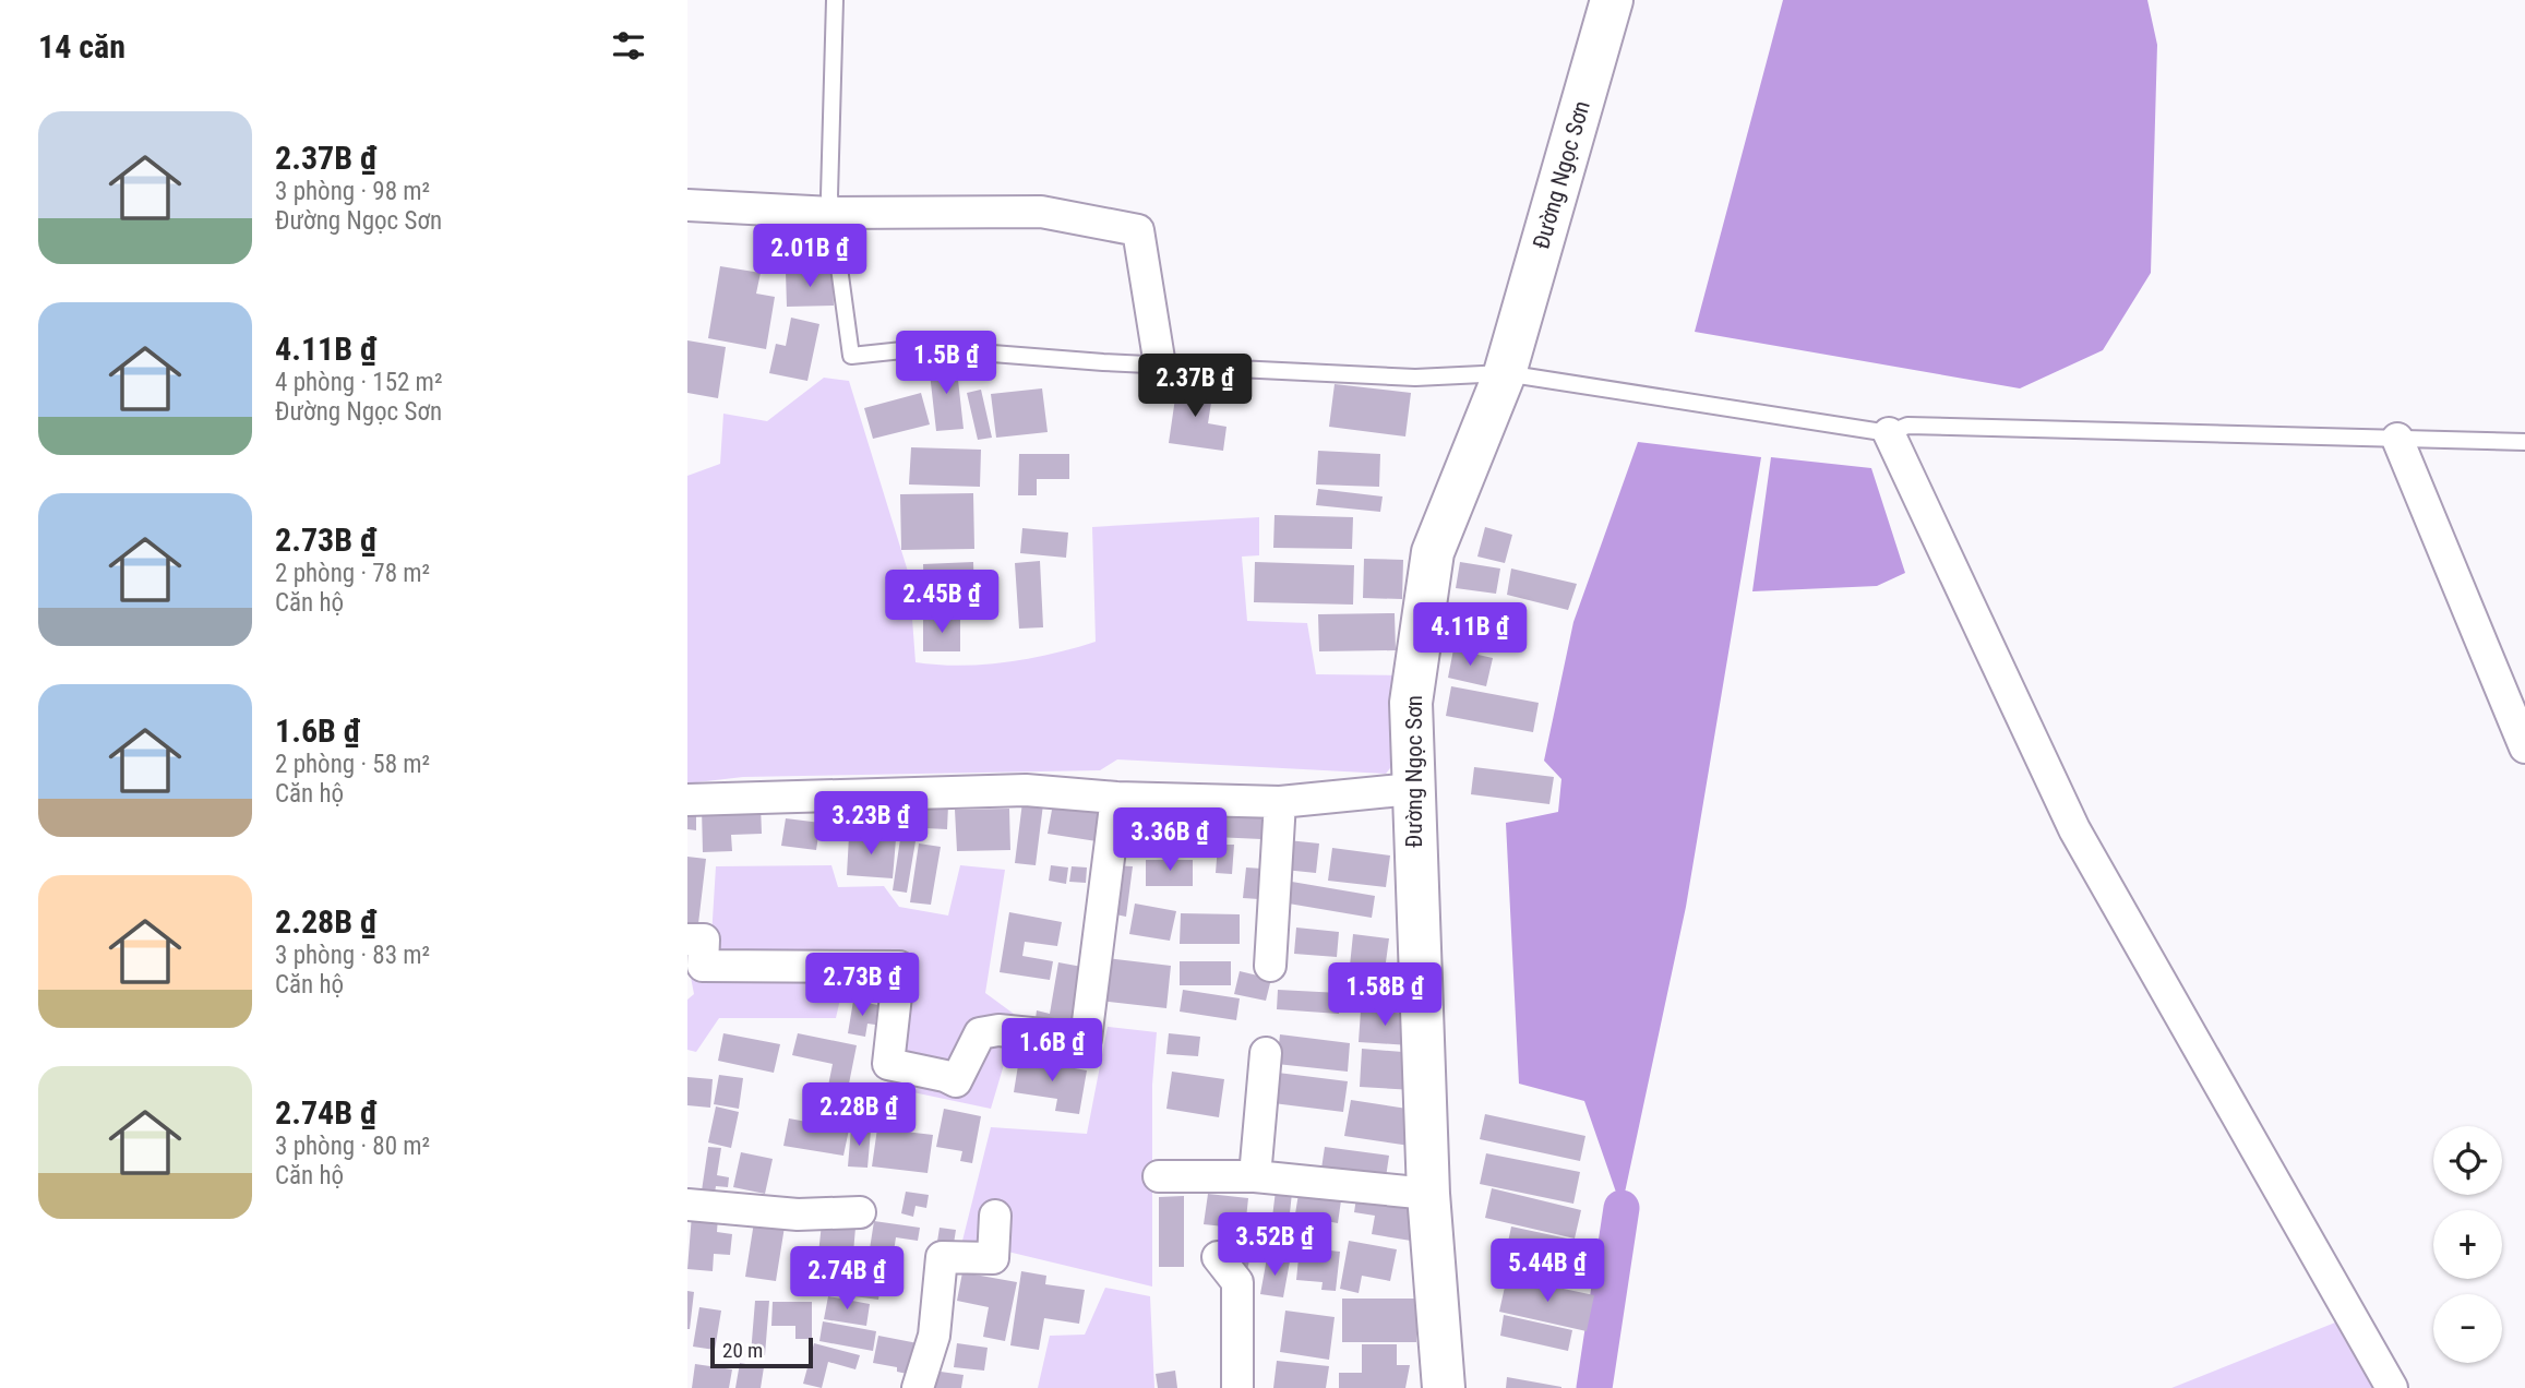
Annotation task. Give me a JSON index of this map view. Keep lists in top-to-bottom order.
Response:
{
  "streets": {
    "main road": ["Đường Ngọc Sơn"]
  },
  "scale_bar": "20 m",
  "page": {
    "heading": "14 căn",
    "list": [
      {
        "name": "2.37B ₫",
        "note": "3 phòng · 98 m² · Đường Ngọc Sơn"
      },
      {
        "name": "4.11B ₫",
        "note": "4 phòng · 152 m² · Đường Ngọc Sơn"
      },
      {
        "name": "2.73B ₫",
        "note": "2 phòng · 78 m² · Căn hộ"
      },
      {
        "name": "1.6B ₫",
        "note": "2 phòng · 58 m² · Căn hộ"
      },
      {
        "name": "2.28B ₫",
        "note": "3 phòng · 83 m² · Căn hộ"
      },
      {
        "name": "2.74B ₫",
        "note": "3 phòng · 80 m² · Căn hộ"
      }
    ],
    "price": [
      "2.01B ₫",
      "1.5B ₫",
      "2.37B ₫",
      "2.45B ₫",
      "4.11B ₫",
      "3.23B ₫",
      "3.36B ₫",
      "2.73B ₫",
      "1.58B ₫",
      "1.6B ₫",
      "2.28B ₫",
      "3.52B ₫",
      "5.44B ₫",
      "2.74B ₫"
    ],
    "map_buttons": ["+", "−"],
    "scale": "20 m"
  }
}
